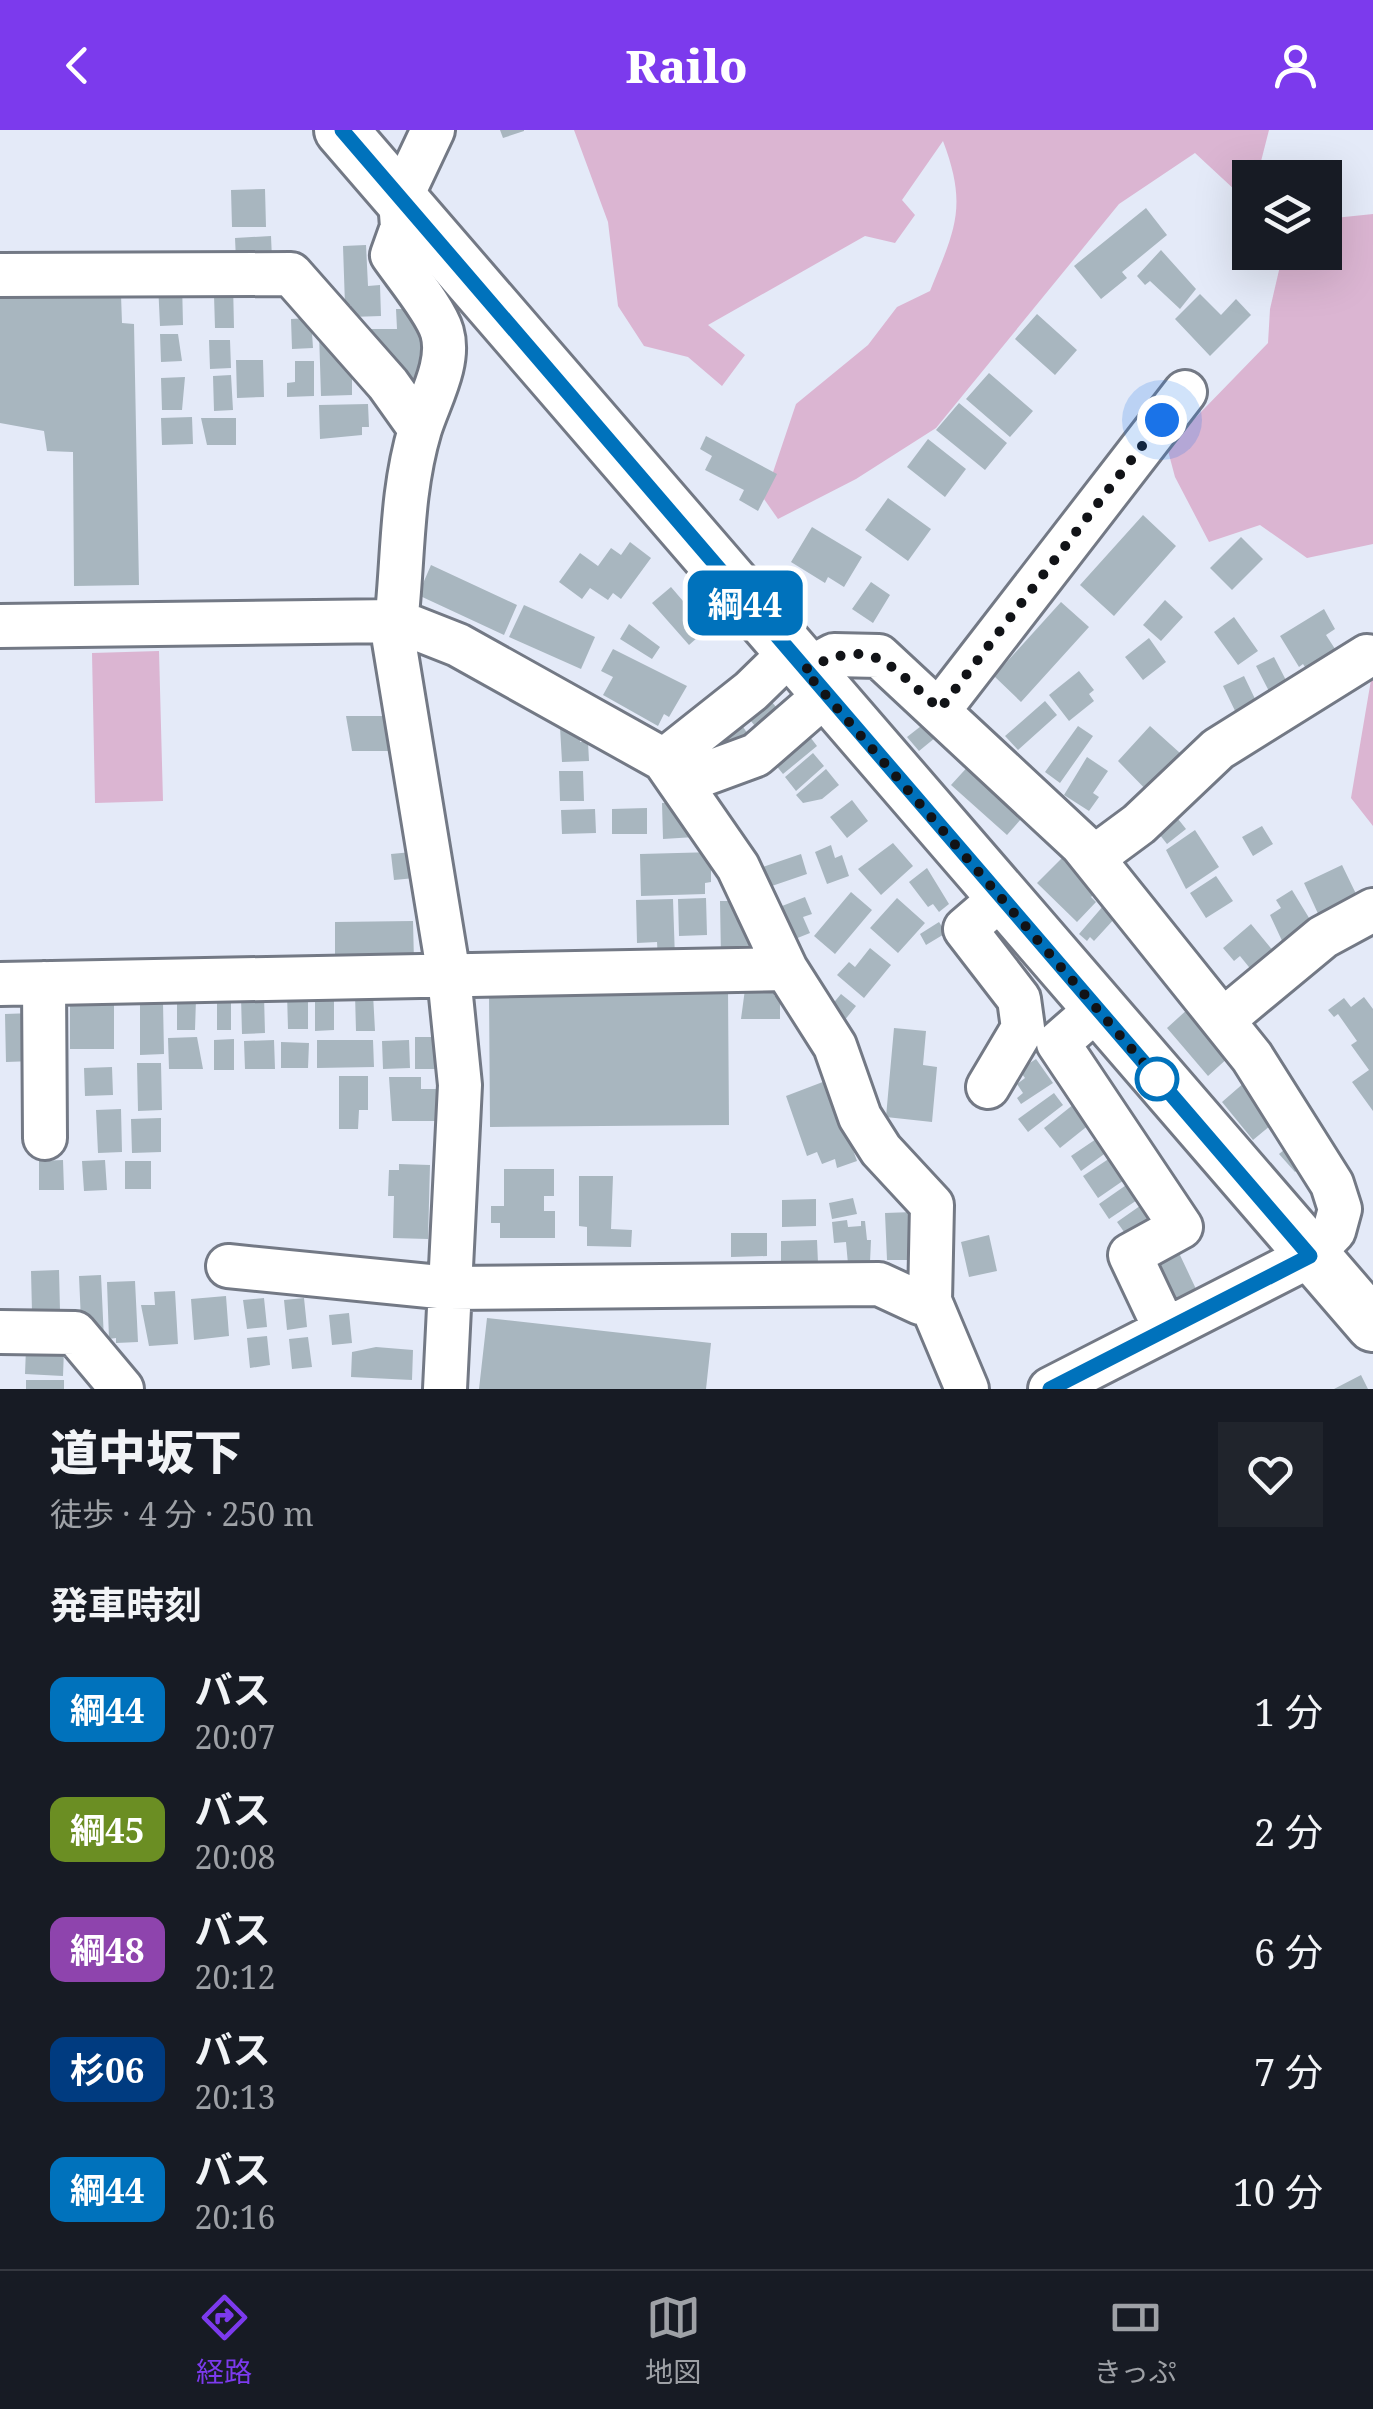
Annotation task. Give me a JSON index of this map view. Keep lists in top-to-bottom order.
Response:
{
  "lines": ["bus line 綱44"],
  "page": {
    "header": "Railo",
    "on_map": "綱44",
    "heading": [
      ["道中坂下", "徒歩 · 4 分 · 250 m"],
      "発車時刻"
    ],
    "list": [
      {
        "mark": "綱44",
        "name": "バス",
        "note": "20:07",
        "value": "1 分"
      },
      {
        "mark": "綱45",
        "name": "バス",
        "note": "20:08",
        "value": "2 分"
      },
      {
        "mark": "綱48",
        "name": "バス",
        "note": "20:12",
        "value": "6 分"
      },
      {
        "mark": "杉06",
        "name": "バス",
        "note": "20:13",
        "value": "7 分"
      },
      {
        "mark": "綱44",
        "name": "バス",
        "note": "20:16",
        "value": "10 分"
      }
    ],
    "tabs": ["経路", "地図", "きっぷ"]
  }
}
